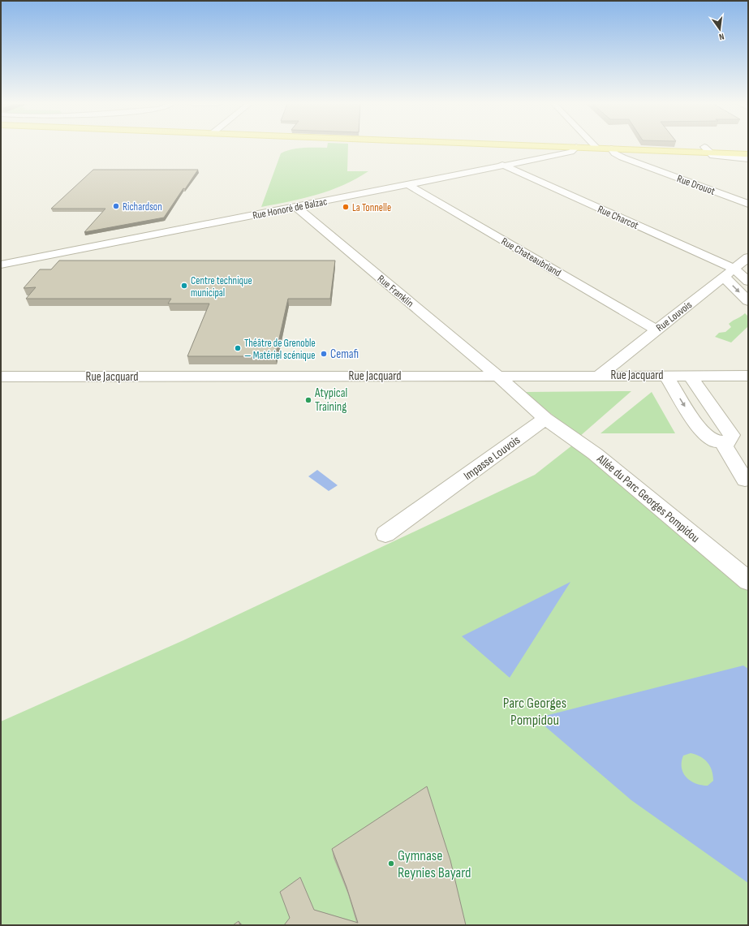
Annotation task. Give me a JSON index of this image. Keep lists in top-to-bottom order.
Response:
{
  "streets": {
    "street": [
      "Rue Drouot",
      "Rue Honoré de Balzac",
      "Rue Charcot",
      "Rue Chateaubriand",
      "Rue Franklin",
      "Rue Louvois",
      "Rue Jacquard",
      "Impasse Louvois",
      "Allée du Parc Georges Pompidou"
    ]
  },
  "crossings": [
    ["Rue Honoré de Balzac", "Rue Charcot"],
    ["Rue Honoré de Balzac", "Rue Chateaubriand"],
    ["Rue Honoré de Balzac", "Rue Franklin"],
    ["Rue Charcot", "Rue Louvois"],
    ["Rue Chateaubriand", "Rue Louvois"],
    ["Rue Franklin", "Rue Jacquard"],
    ["Rue Louvois", "Rue Jacquard"],
    ["Impasse Louvois", "Allée du Parc Georges Pompidou"]
  ],
  "parks": ["Parc Georges Pompidou"],
  "places": [
    "Richardson",
    "La Tonnelle",
    "Centre technique municipal",
    "Théâtre de Grenoble — Matériel scénique",
    "Cemafi",
    "Atypical Training",
    "Gymnase Reynies Bayard"
  ],
  "north": "bottom"
}
